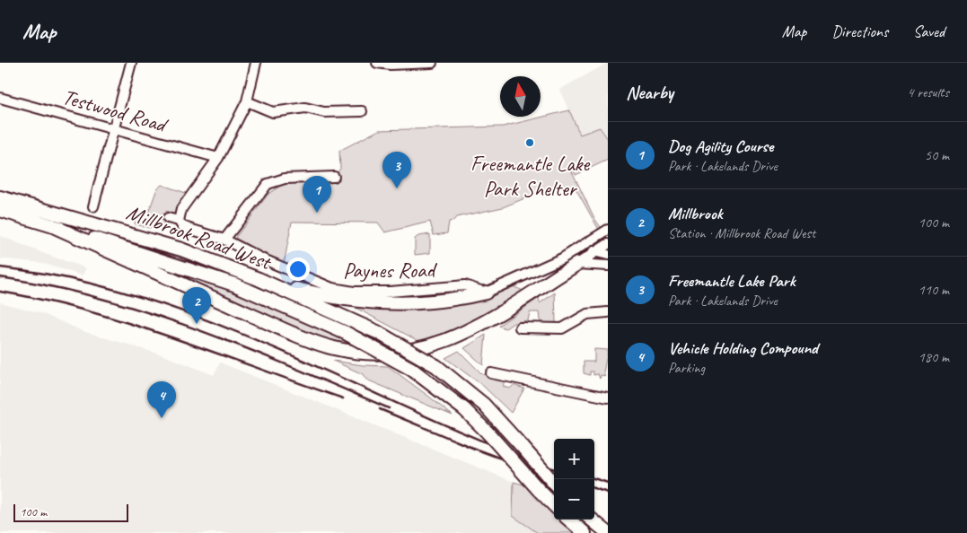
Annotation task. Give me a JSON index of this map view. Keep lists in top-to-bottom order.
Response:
{
  "streets": {
    "highway": ["Millbrook Road West"],
    "street": ["Testwood Road", "Paynes Road"]
  },
  "places": ["Freemantle Lake Park Shelter"],
  "scale_bar": "100 m",
  "north": "top",
  "page": {
    "header": "Map",
    "nav": ["Map", "Directions", "Saved"],
    "heading": ["Nearby", "4 results"],
    "list": [
      {
        "mark": "1",
        "name": "Dog Agility Course",
        "note": "Park · Lakelands Drive",
        "value": "50 m"
      },
      {
        "mark": "2",
        "name": "Millbrook",
        "note": "Station · Millbrook Road West",
        "value": "100 m"
      },
      {
        "mark": "3",
        "name": "Freemantle Lake Park",
        "note": "Park · Lakelands Drive",
        "value": "110 m"
      },
      {
        "mark": "4",
        "name": "Vehicle Holding Compound",
        "note": "Parking",
        "value": "180 m"
      }
    ],
    "pins": [
      "3",
      "1",
      "2",
      "4"
    ],
    "map_buttons": ["+", "−"],
    "scale": "100 m"
  }
}
